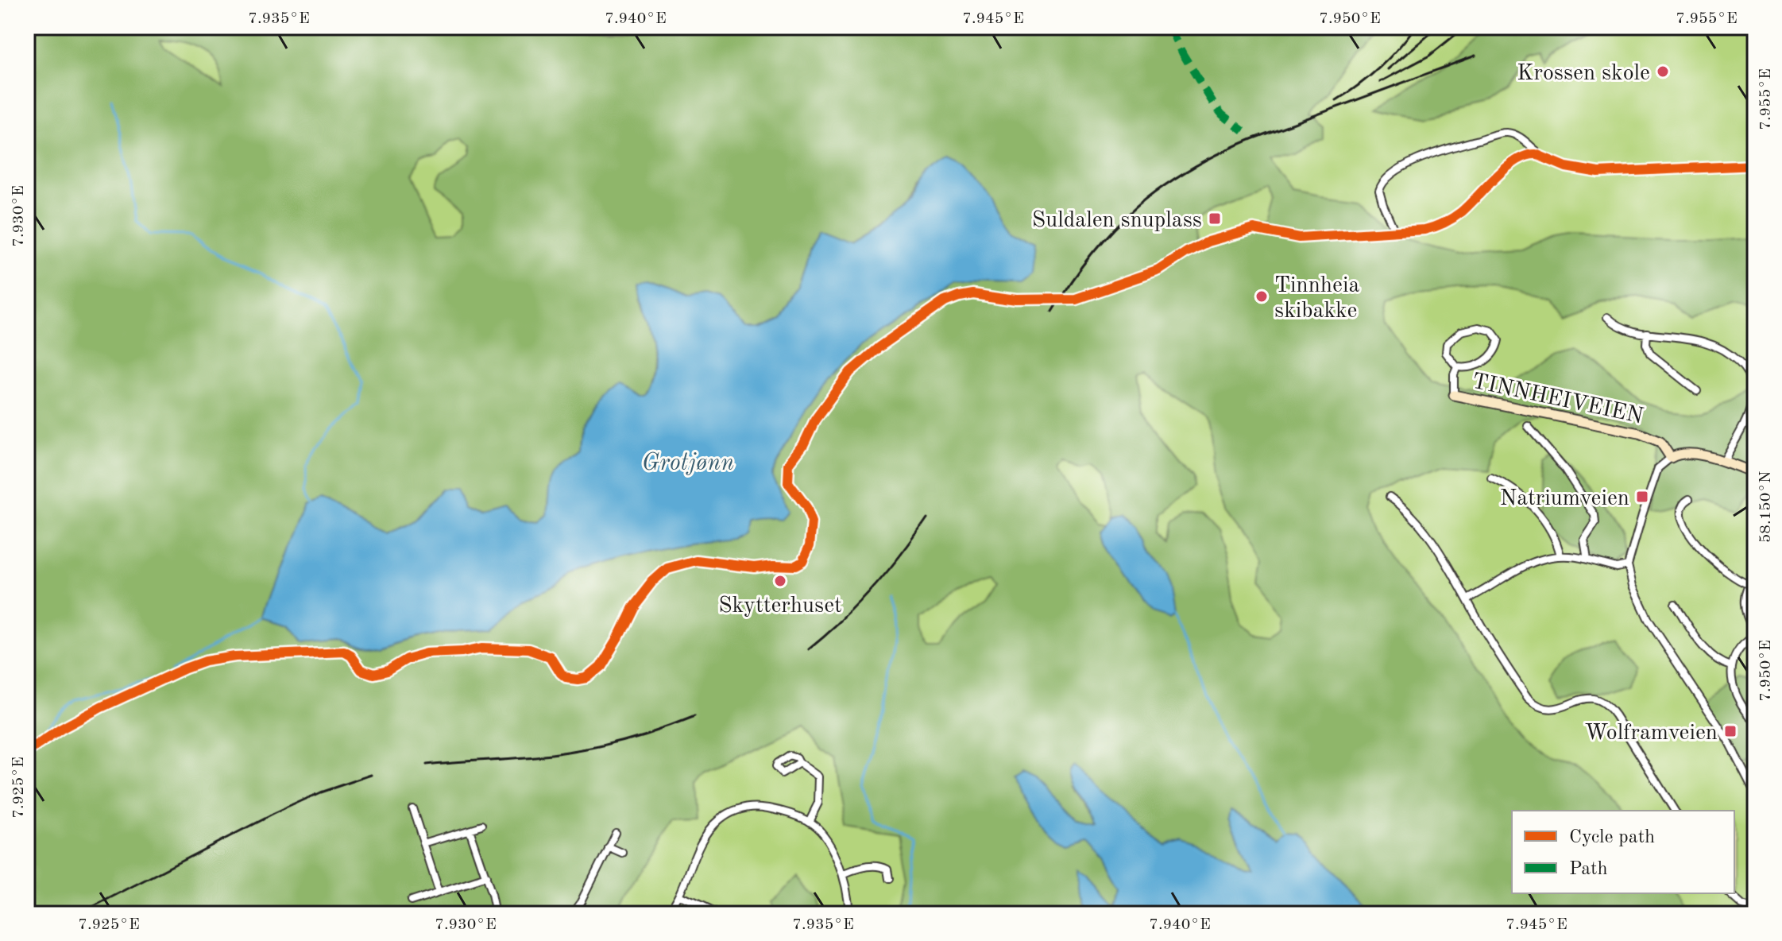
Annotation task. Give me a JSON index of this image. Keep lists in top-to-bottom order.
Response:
{
  "streets": {
    "street": ["TINNHEIVEIEN"]
  },
  "water": ["Grotjønn"],
  "places": {
    "other": ["Krossen skole", "Tinnheia skibakke", "Skytterhuset"],
    "transit": ["Suldalen snuplass", "Natriumveien", "Wolframveien"]
  },
  "legend": ["Cycle path", "Path"],
  "coordinates": [
    "7.935°E",
    "7.940°E",
    "7.945°E",
    "7.950°E",
    "7.955°E",
    "7.930°E",
    "58.150°N",
    "7.925°E"
  ]
}
